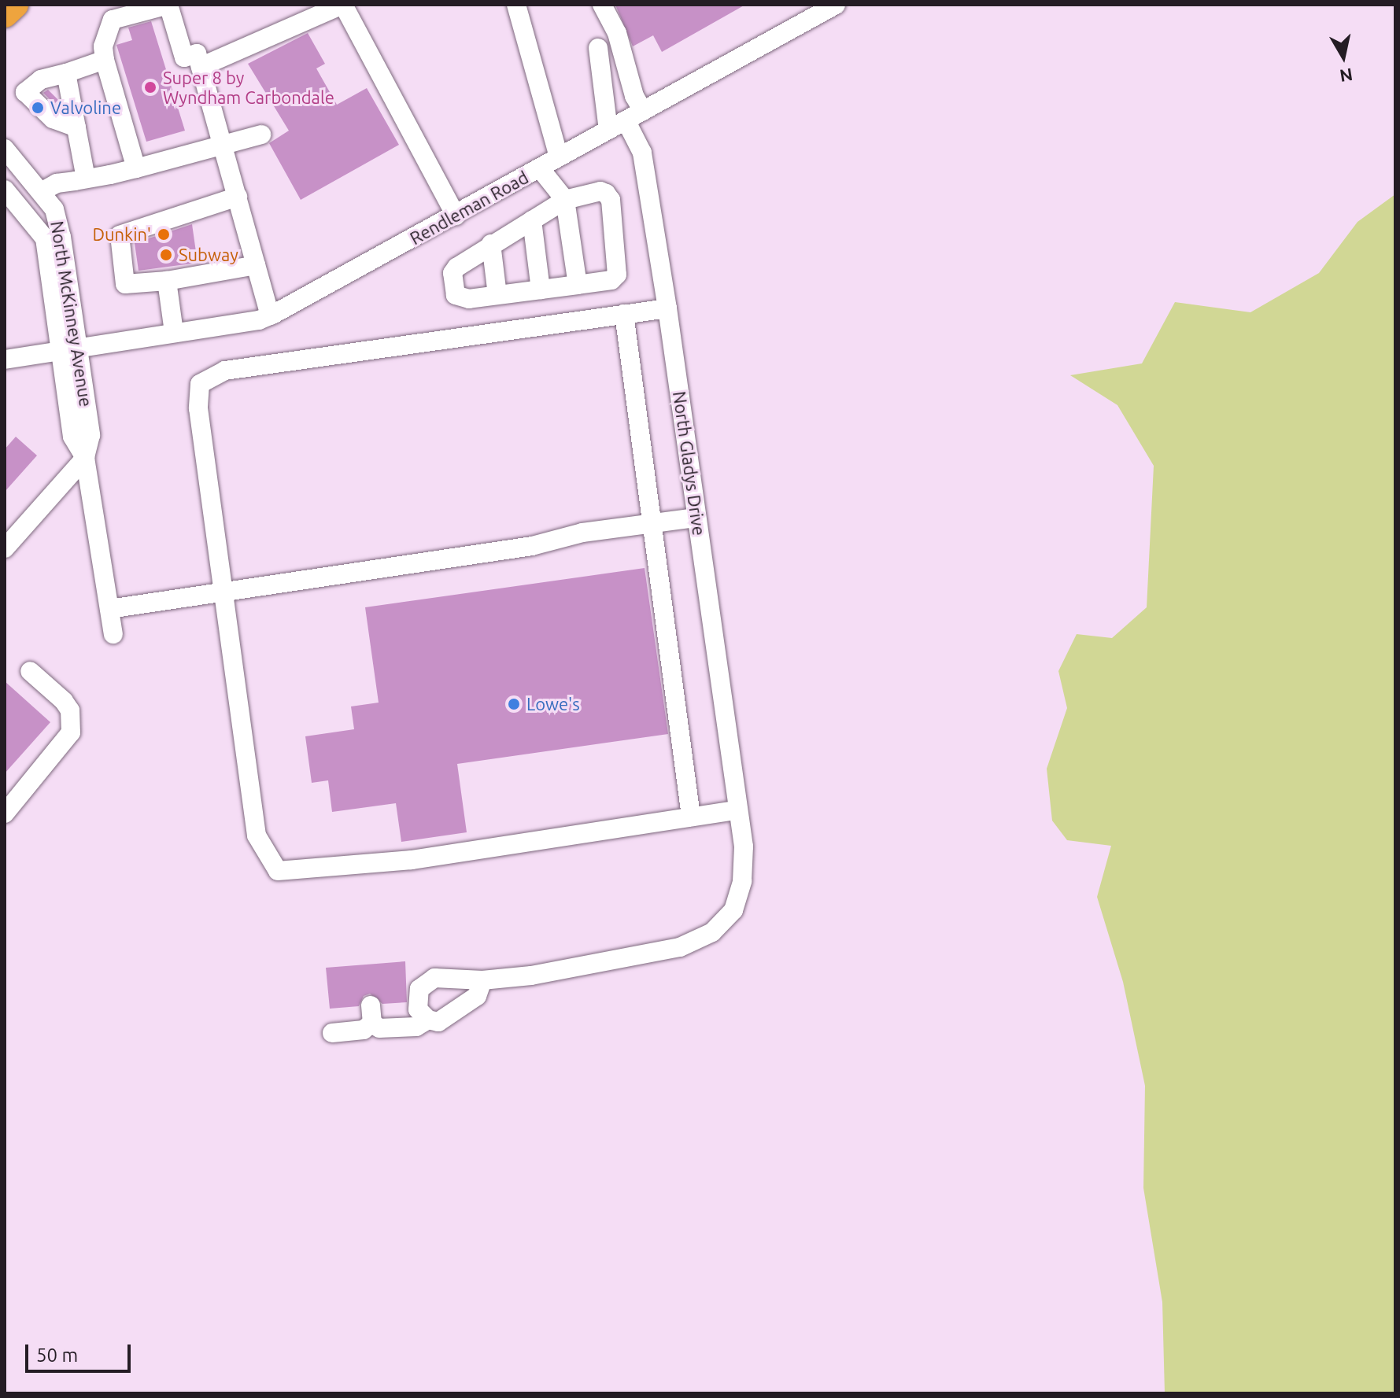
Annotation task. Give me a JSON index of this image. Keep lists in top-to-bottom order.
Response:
{
  "streets": {
    "street": ["Rendleman Road", "North McKinney Avenue", "North Gladys Drive"]
  },
  "crossings": [
    ["Rendleman Road", "North McKinney Avenue"],
    ["Rendleman Road", "North Gladys Drive"]
  ],
  "places": [
    "Super 8 by Wyndham Carbondale",
    "Valvoline",
    "Dunkin'",
    "Subway",
    "Lowe's"
  ],
  "scale_bar": "50 m",
  "north": "bottom"
}
